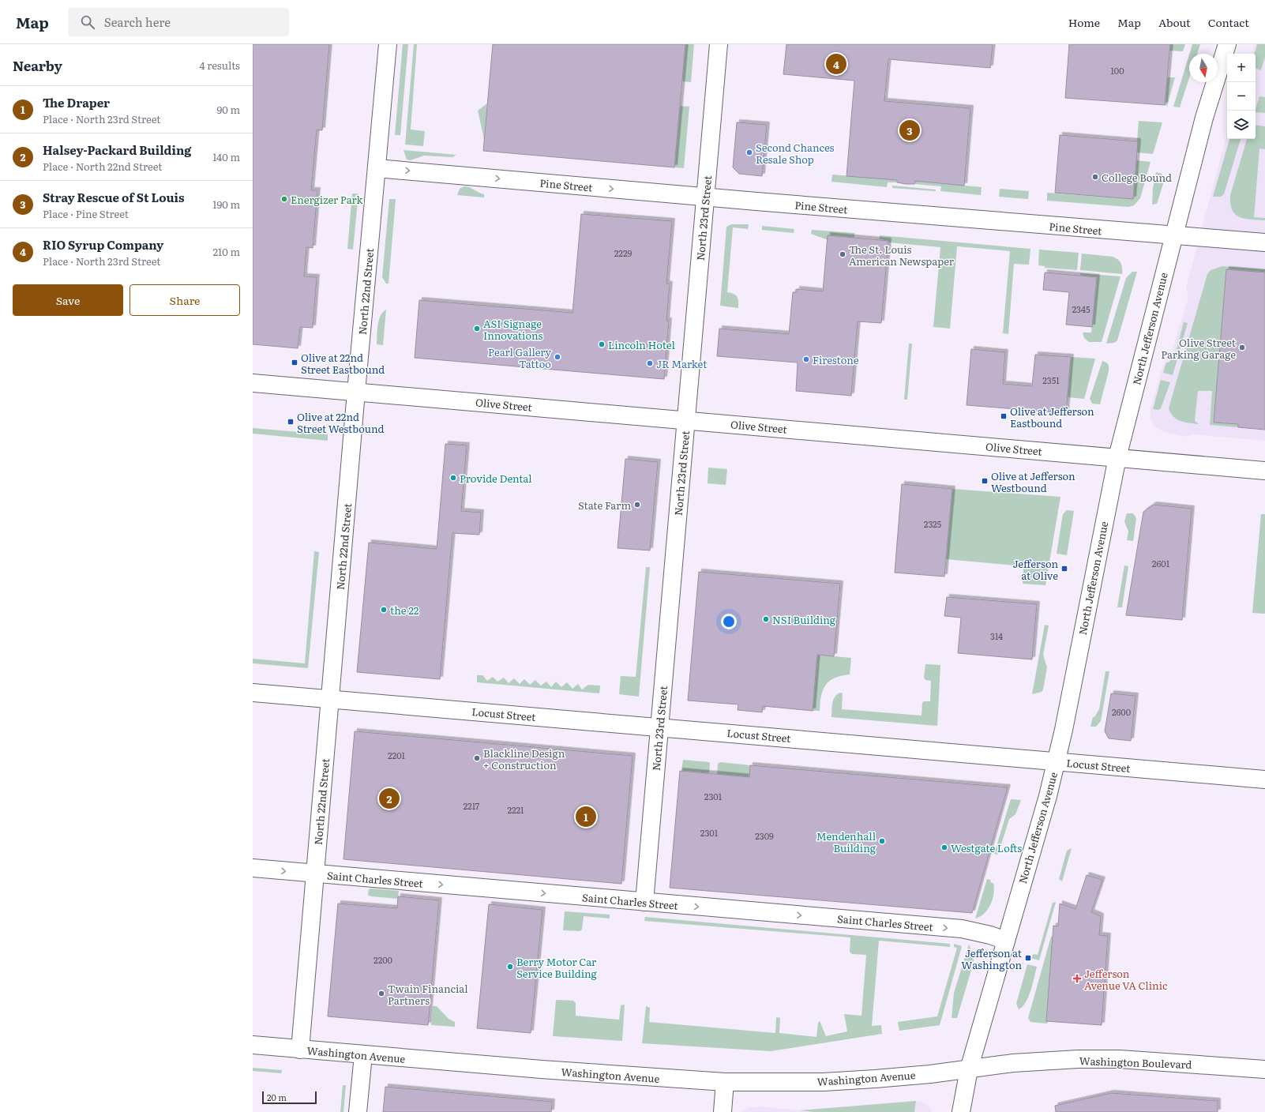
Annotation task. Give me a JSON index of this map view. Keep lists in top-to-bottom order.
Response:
{
  "streets": {
    "street": [
      "Pine Street",
      "North 23rd Street",
      "North 22nd Street",
      "North Jefferson Avenue",
      "Olive Street",
      "Locust Street",
      "Saint Charles Street",
      "Washington Avenue",
      "Washington Boulevard"
    ]
  },
  "crossings": [
    ["Pine Street", "North 23rd Street"],
    ["Pine Street", "North 22nd Street"],
    ["Pine Street", "North Jefferson Avenue"],
    ["North 23rd Street", "Olive Street"],
    ["North 23rd Street", "Locust Street"],
    ["North 23rd Street", "Saint Charles Street"],
    ["North 22nd Street", "Olive Street"],
    ["North 22nd Street", "Locust Street"],
    ["North 22nd Street", "Saint Charles Street"],
    ["North 22nd Street", "Washington Avenue"],
    ["North Jefferson Avenue", "Olive Street"],
    ["North Jefferson Avenue", "Locust Street"],
    ["North Jefferson Avenue", "Saint Charles Street"],
    ["North Jefferson Avenue", "Washington Avenue"],
    ["North Jefferson Avenue", "Washington Boulevard"],
    ["Washington Avenue", "Washington Boulevard"]
  ],
  "one_way": ["Pine Street", "Saint Charles Street"],
  "places": {
    "other": [
      "Second Chances Resale Shop",
      "College Bound",
      "Energizer Park",
      "The St. Louis American Newspaper",
      "ASI Signage Innovations",
      "Lincoln Hotel",
      "Olive Street Parking Garage",
      "Pearl Gallery Tattoo",
      "Firestone",
      "JR Market",
      "Provide Dental",
      "State Farm",
      "the 22",
      "NSI Building",
      "Blackline Design + Construction",
      "Mendenhall Building",
      "Westgate Lofts",
      "Berry Motor Car Service Building",
      "Twain Financial Partners"
    ],
    "transit": [
      "Olive at 22nd Street Eastbound",
      "Olive at Jefferson Eastbound",
      "Olive at 22nd Street Westbound",
      "Olive at Jefferson Westbound",
      "Jefferson at Olive",
      "Jefferson at Washington"
    ],
    "health": ["Jefferson Avenue VA Clinic"]
  },
  "house_numbers": [
    "100",
    "2229",
    "2345",
    "2351",
    "2325",
    "2601",
    "314",
    "2600",
    "2201",
    "2301",
    "2217",
    "2221",
    "2301",
    "2309",
    "2200"
  ],
  "scale_bar": "20 m",
  "north": "bottom",
  "page": {
    "header": "Map",
    "search": "Search here",
    "nav": [
      "Home",
      "Map",
      "About",
      "Contact"
    ],
    "heading": ["Nearby", "4 results"],
    "pins": [
      "4",
      "3",
      "2",
      "1"
    ],
    "map_buttons": ["+", "−"],
    "list": [
      {
        "mark": "1",
        "name": "The Draper",
        "note": "Place · North 23rd Street",
        "value": "90 m"
      },
      {
        "mark": "2",
        "name": "Halsey-Packard Building",
        "note": "Place · North 22nd Street",
        "value": "140 m"
      },
      {
        "mark": "3",
        "name": "Stray Rescue of St Louis",
        "note": "Place · Pine Street",
        "value": "190 m"
      },
      {
        "mark": "4",
        "name": "RIO Syrup Company",
        "note": "Place · North 23rd Street",
        "value": "210 m"
      }
    ],
    "buttons": ["Save", "Share"],
    "scale": "20 m"
  }
}
